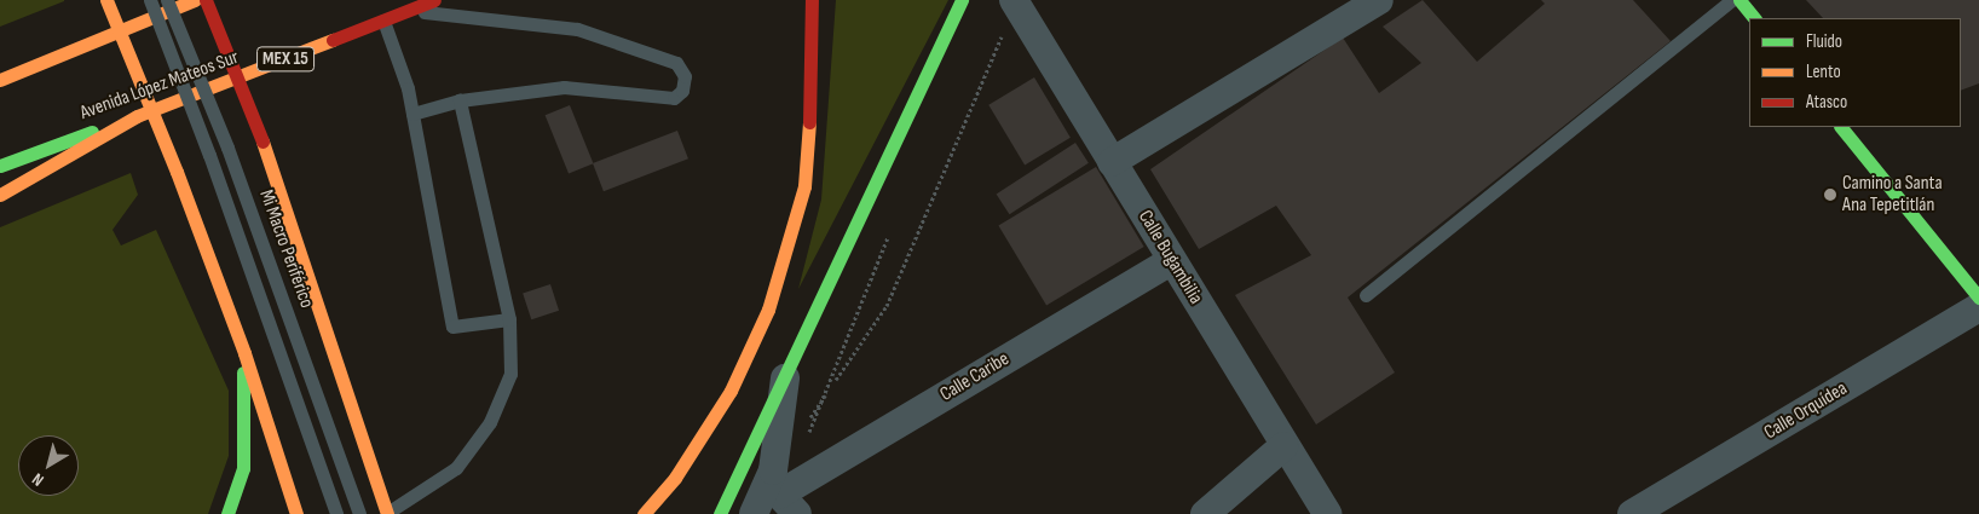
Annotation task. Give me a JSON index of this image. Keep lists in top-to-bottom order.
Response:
{
  "streets": {
    "main road": ["MEX 15", "Avenida López Mateos Sur"],
    "street": ["Calle Bugambilia", "Calle Caribe", "Calle Orquídea"],
    "lane": ["Mi Macro Periférico"]
  },
  "crossings": [
    ["Calle Bugambilia", "Calle Caribe"]
  ],
  "places": ["Camino a Santa Ana Tepetitlán"],
  "legend": ["Fluido", "Lento", "Atasco"],
  "north": "bottom left"
}
